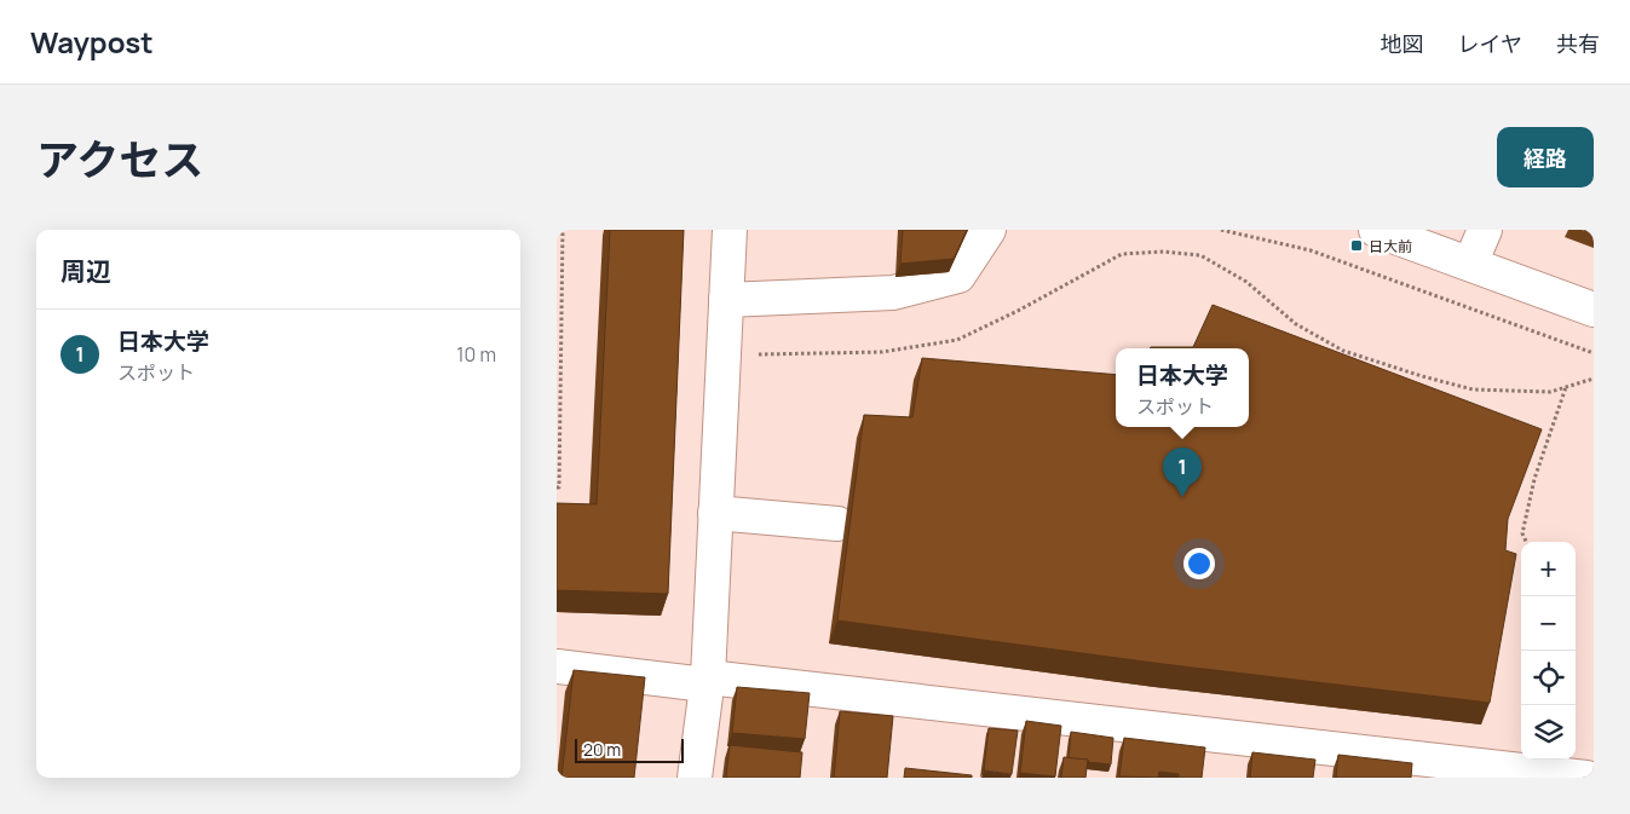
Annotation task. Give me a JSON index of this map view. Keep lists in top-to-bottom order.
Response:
{
  "places": {
    "transit": ["日大前"]
  },
  "scale_bar": "20 m",
  "page": {
    "header": "Waypost",
    "nav": ["地図", "レイヤ", "共有"],
    "title": "アクセス",
    "buttons": "経路",
    "heading": "周辺",
    "list": [
      {
        "mark": "1",
        "name": "日本大学",
        "note": "スポット",
        "value": "10 m"
      }
    ],
    "popup": ["日本大学", "スポット"],
    "pins": "1",
    "map_buttons": ["+", "−"],
    "scale": "20 m"
  }
}
